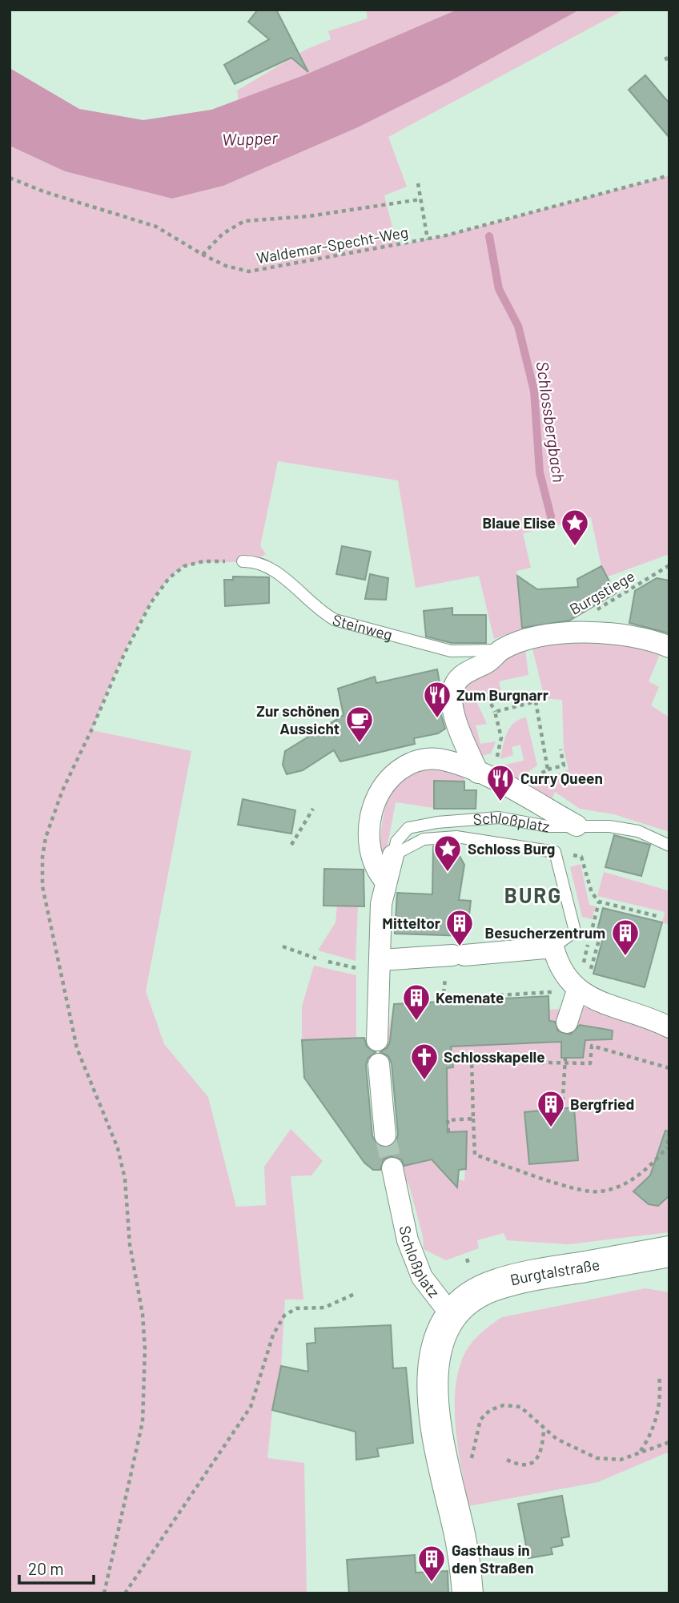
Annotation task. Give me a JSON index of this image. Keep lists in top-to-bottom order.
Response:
{
  "streets": {
    "main road": ["Burgtalstraße"],
    "street": ["Steinweg", "Schloßplatz"],
    "path": ["Waldemar-Specht-Weg", "Burgstiege"]
  },
  "crossings": [
    ["Schloßplatz", "Burgtalstraße"]
  ],
  "districts": ["BURG"],
  "water": ["Wupper", "Schlossbergbach"],
  "places": {
    "place": ["Blaue Elise", "Schloss Burg"],
    "restaurant": ["Zum Burgnarr", "Curry Queen"],
    "cafe": ["Zur schönen Aussicht"],
    "building": [
      "Mitteltor",
      "Besucherzentrum",
      "Kemenate",
      "Bergfried",
      "Gasthaus in den Straßen"
    ],
    "church": ["Schlosskapelle"]
  },
  "scale_bar": "20 m"
}
